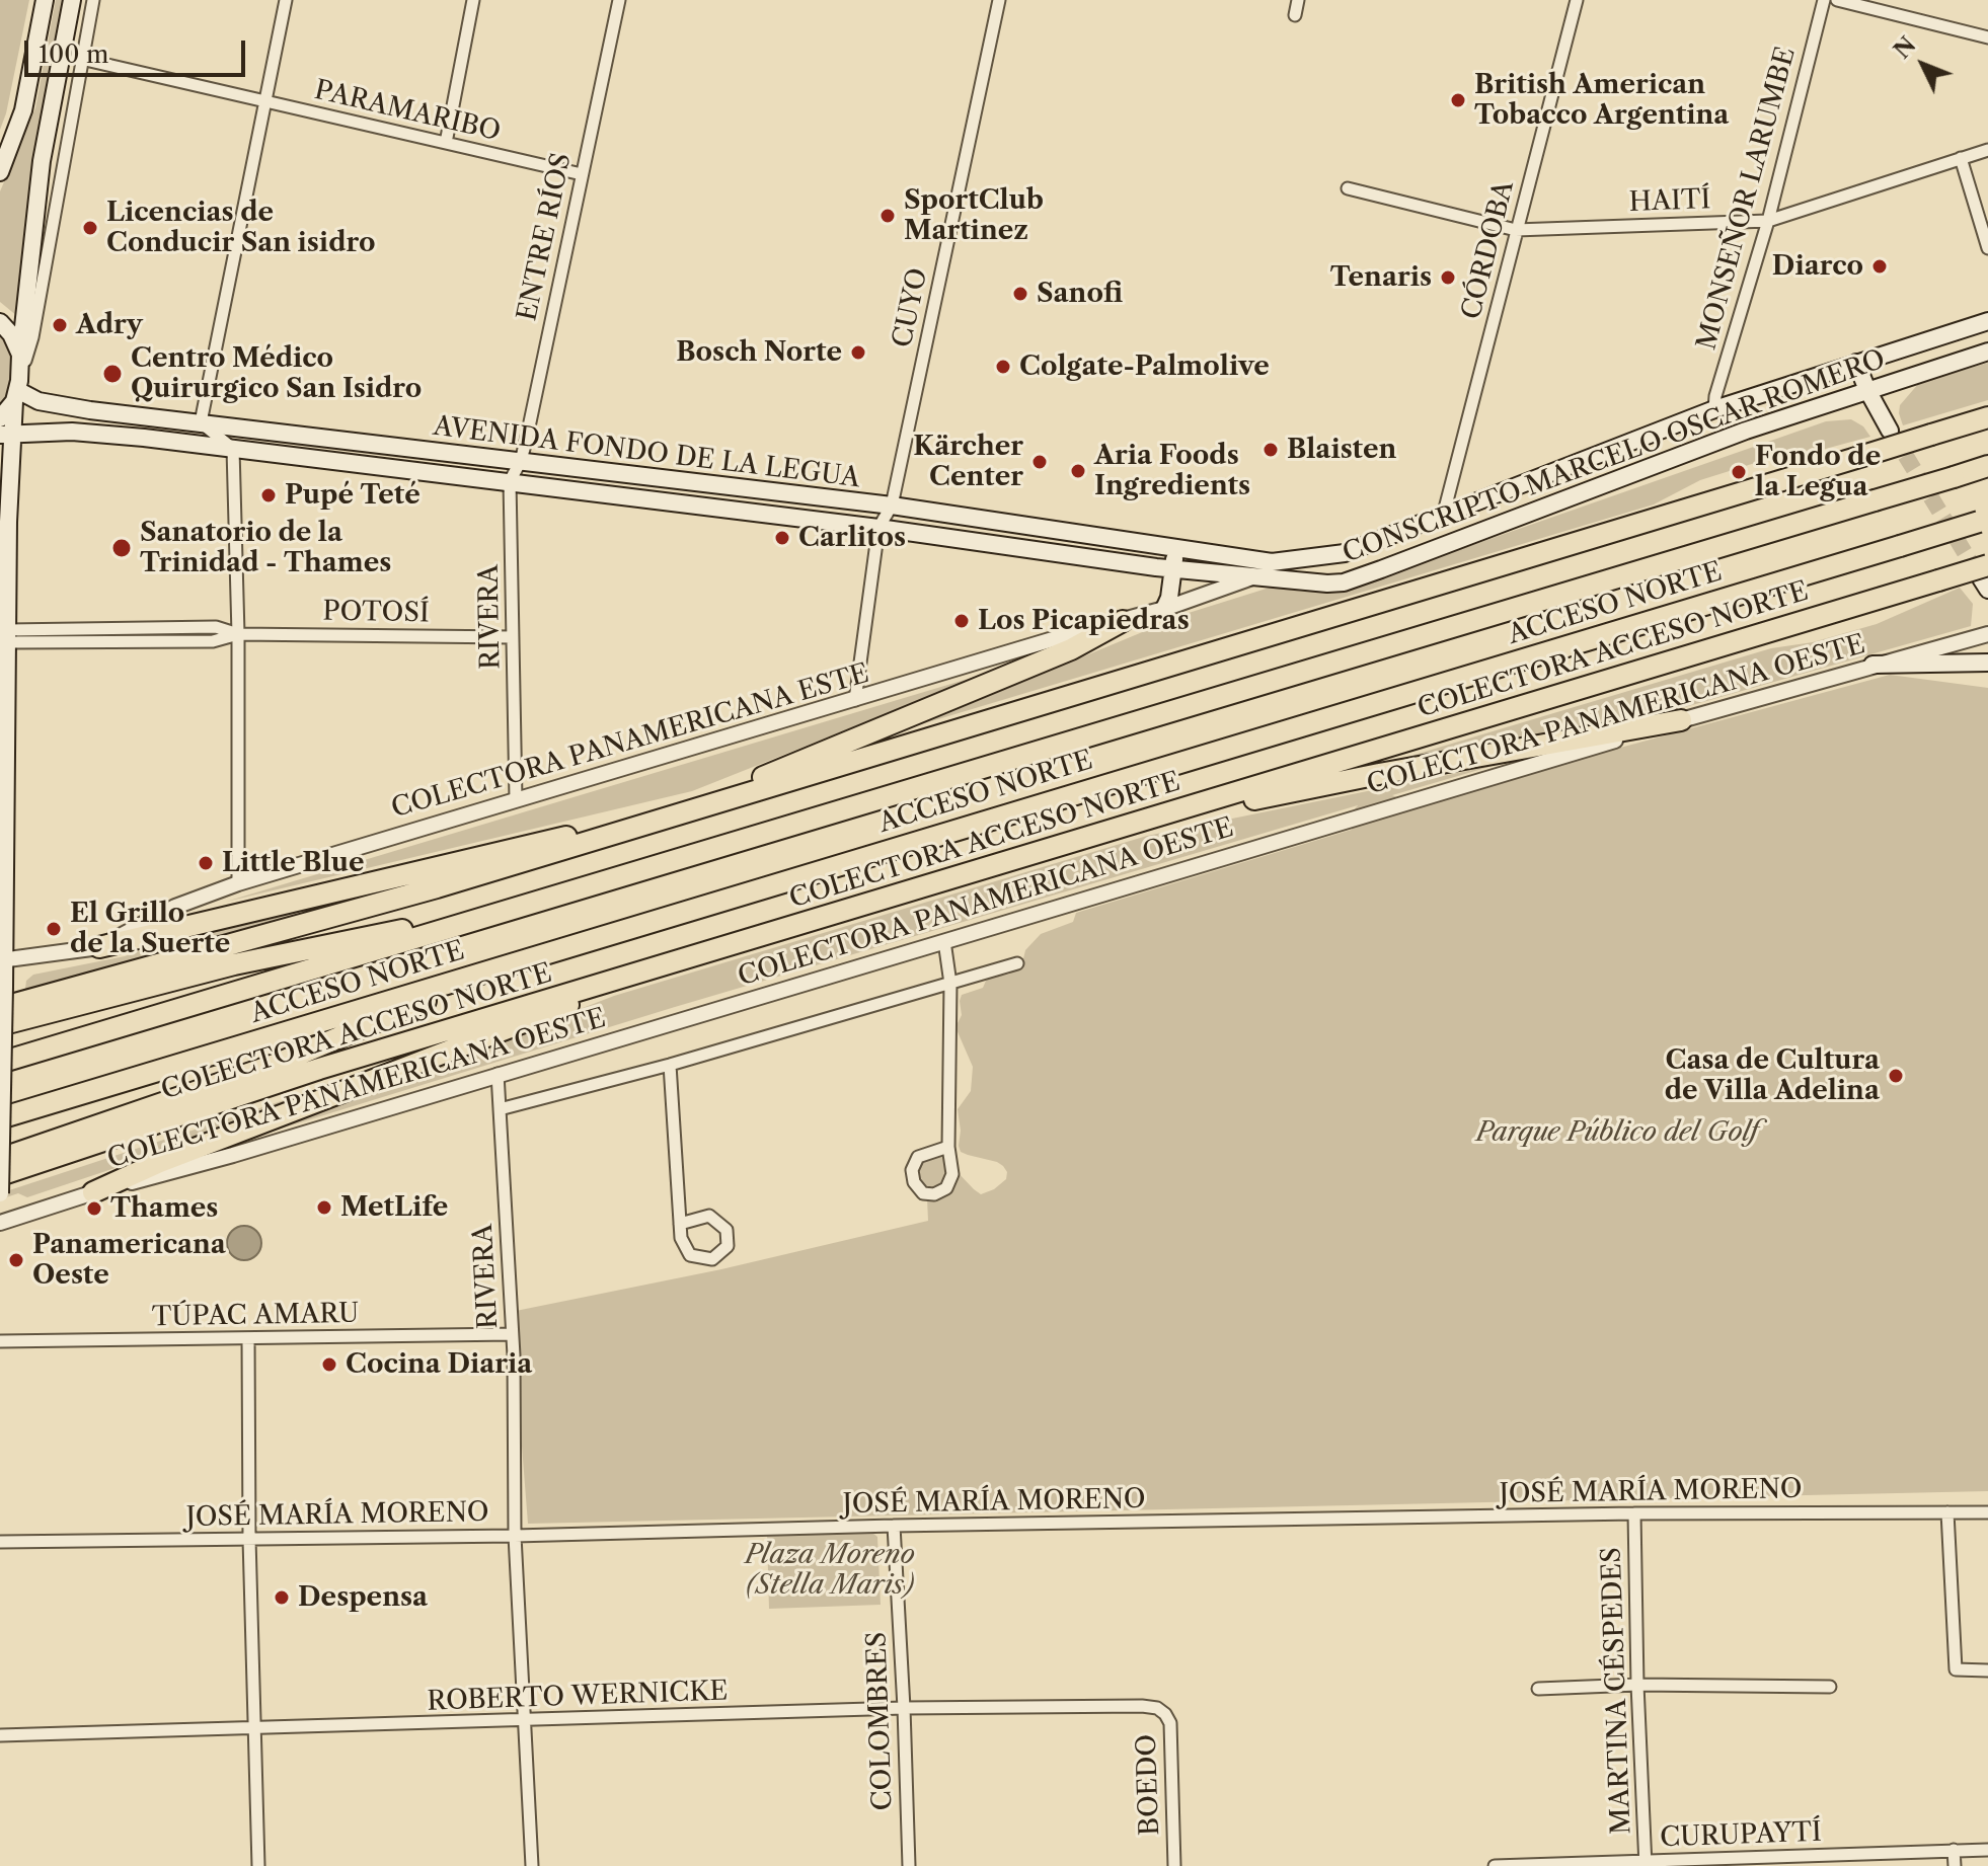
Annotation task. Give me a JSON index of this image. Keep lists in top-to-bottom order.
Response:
{
  "streets": {
    "highway": ["ACCESO NORTE", "COLECTORA ACCESO NORTE"],
    "main road": ["AVENIDA FONDO DE LA LEGUA", "CONSCRIPTO MARCELO OSCAR ROMERO"],
    "street": [
      "PARAMARIBO",
      "MONSEÑOR LARUMBE",
      "HAITÍ",
      "ENTRE RÍOS",
      "CÓRDOBA",
      "CUYO",
      "POTOSÍ",
      "RIVERA",
      "COLECTORA PANAMERICANA OESTE",
      "COLECTORA PANAMERICANA ESTE",
      "TÚPAC AMARU",
      "JOSÉ MARÍA MORENO",
      "MARTINA CÉSPEDES",
      "ROBERTO WERNICKE",
      "COLOMBRES",
      "BOEDO",
      "CURUPAYTÍ"
    ]
  },
  "crossings": [
    ["PARAMARIBO", "ENTRE RÍOS"],
    ["MONSEÑOR LARUMBE", "HAITÍ"],
    ["MONSEÑOR LARUMBE", "CONSCRIPTO MARCELO OSCAR ROMERO"],
    ["HAITÍ", "CÓRDOBA"],
    ["ENTRE RÍOS", "AVENIDA FONDO DE LA LEGUA"],
    ["ENTRE RÍOS", "RIVERA"],
    ["CÓRDOBA", "CONSCRIPTO MARCELO OSCAR ROMERO"],
    ["CUYO", "AVENIDA FONDO DE LA LEGUA"],
    ["AVENIDA FONDO DE LA LEGUA", "CONSCRIPTO MARCELO OSCAR ROMERO"],
    ["AVENIDA FONDO DE LA LEGUA", "RIVERA"],
    ["AVENIDA FONDO DE LA LEGUA", "COLECTORA PANAMERICANA ESTE"],
    ["CONSCRIPTO MARCELO OSCAR ROMERO", "COLECTORA PANAMERICANA ESTE"],
    ["POTOSÍ", "RIVERA"],
    ["RIVERA", "COLECTORA PANAMERICANA OESTE"],
    ["RIVERA", "COLECTORA PANAMERICANA ESTE"],
    ["RIVERA", "TÚPAC AMARU"],
    ["RIVERA", "JOSÉ MARÍA MORENO"],
    ["RIVERA", "ROBERTO WERNICKE"],
    ["JOSÉ MARÍA MORENO", "MARTINA CÉSPEDES"],
    ["JOSÉ MARÍA MORENO", "COLOMBRES"],
    ["MARTINA CÉSPEDES", "CURUPAYTÍ"],
    ["ROBERTO WERNICKE", "COLOMBRES"],
    ["ROBERTO WERNICKE", "BOEDO"]
  ],
  "parks": ["Parque Público del Golf", "Plaza Moreno (Stella Maris)"],
  "places": [
    "British American Tobacco Argentina",
    "SportClub Martinez",
    "Licencias de Conducir San isidro",
    "Diarco",
    "Tenaris",
    "Sanofi",
    "Adry",
    "Bosch Norte",
    "Colgate-Palmolive",
    "Centro Médico Quirurgico San Isidro",
    "Blaisten",
    "Kärcher Center",
    "Aria Foods Ingredients",
    "Fondo de la Legua",
    "Pupé Teté",
    "Carlitos",
    "Sanatorio de la Trinidad - Thames",
    "Los Picapiedras",
    "Little Blue",
    "El Grillo de la Suerte",
    "Casa de Cultura de Villa Adelina",
    "MetLife",
    "Thames",
    "Panamericana Oeste",
    "Cocina Diaria",
    "Despensa"
  ],
  "scale_bar": "100 m",
  "north": "top left"
}
